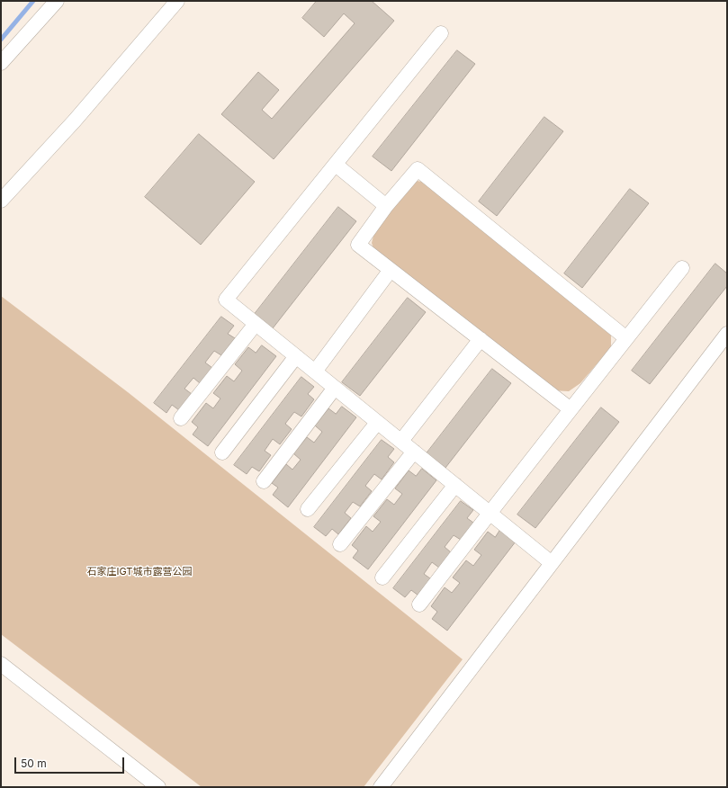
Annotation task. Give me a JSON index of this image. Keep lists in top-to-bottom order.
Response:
{
  "parks": ["石家庄IGT城市露营公园"],
  "scale_bar": "50 m"
}
